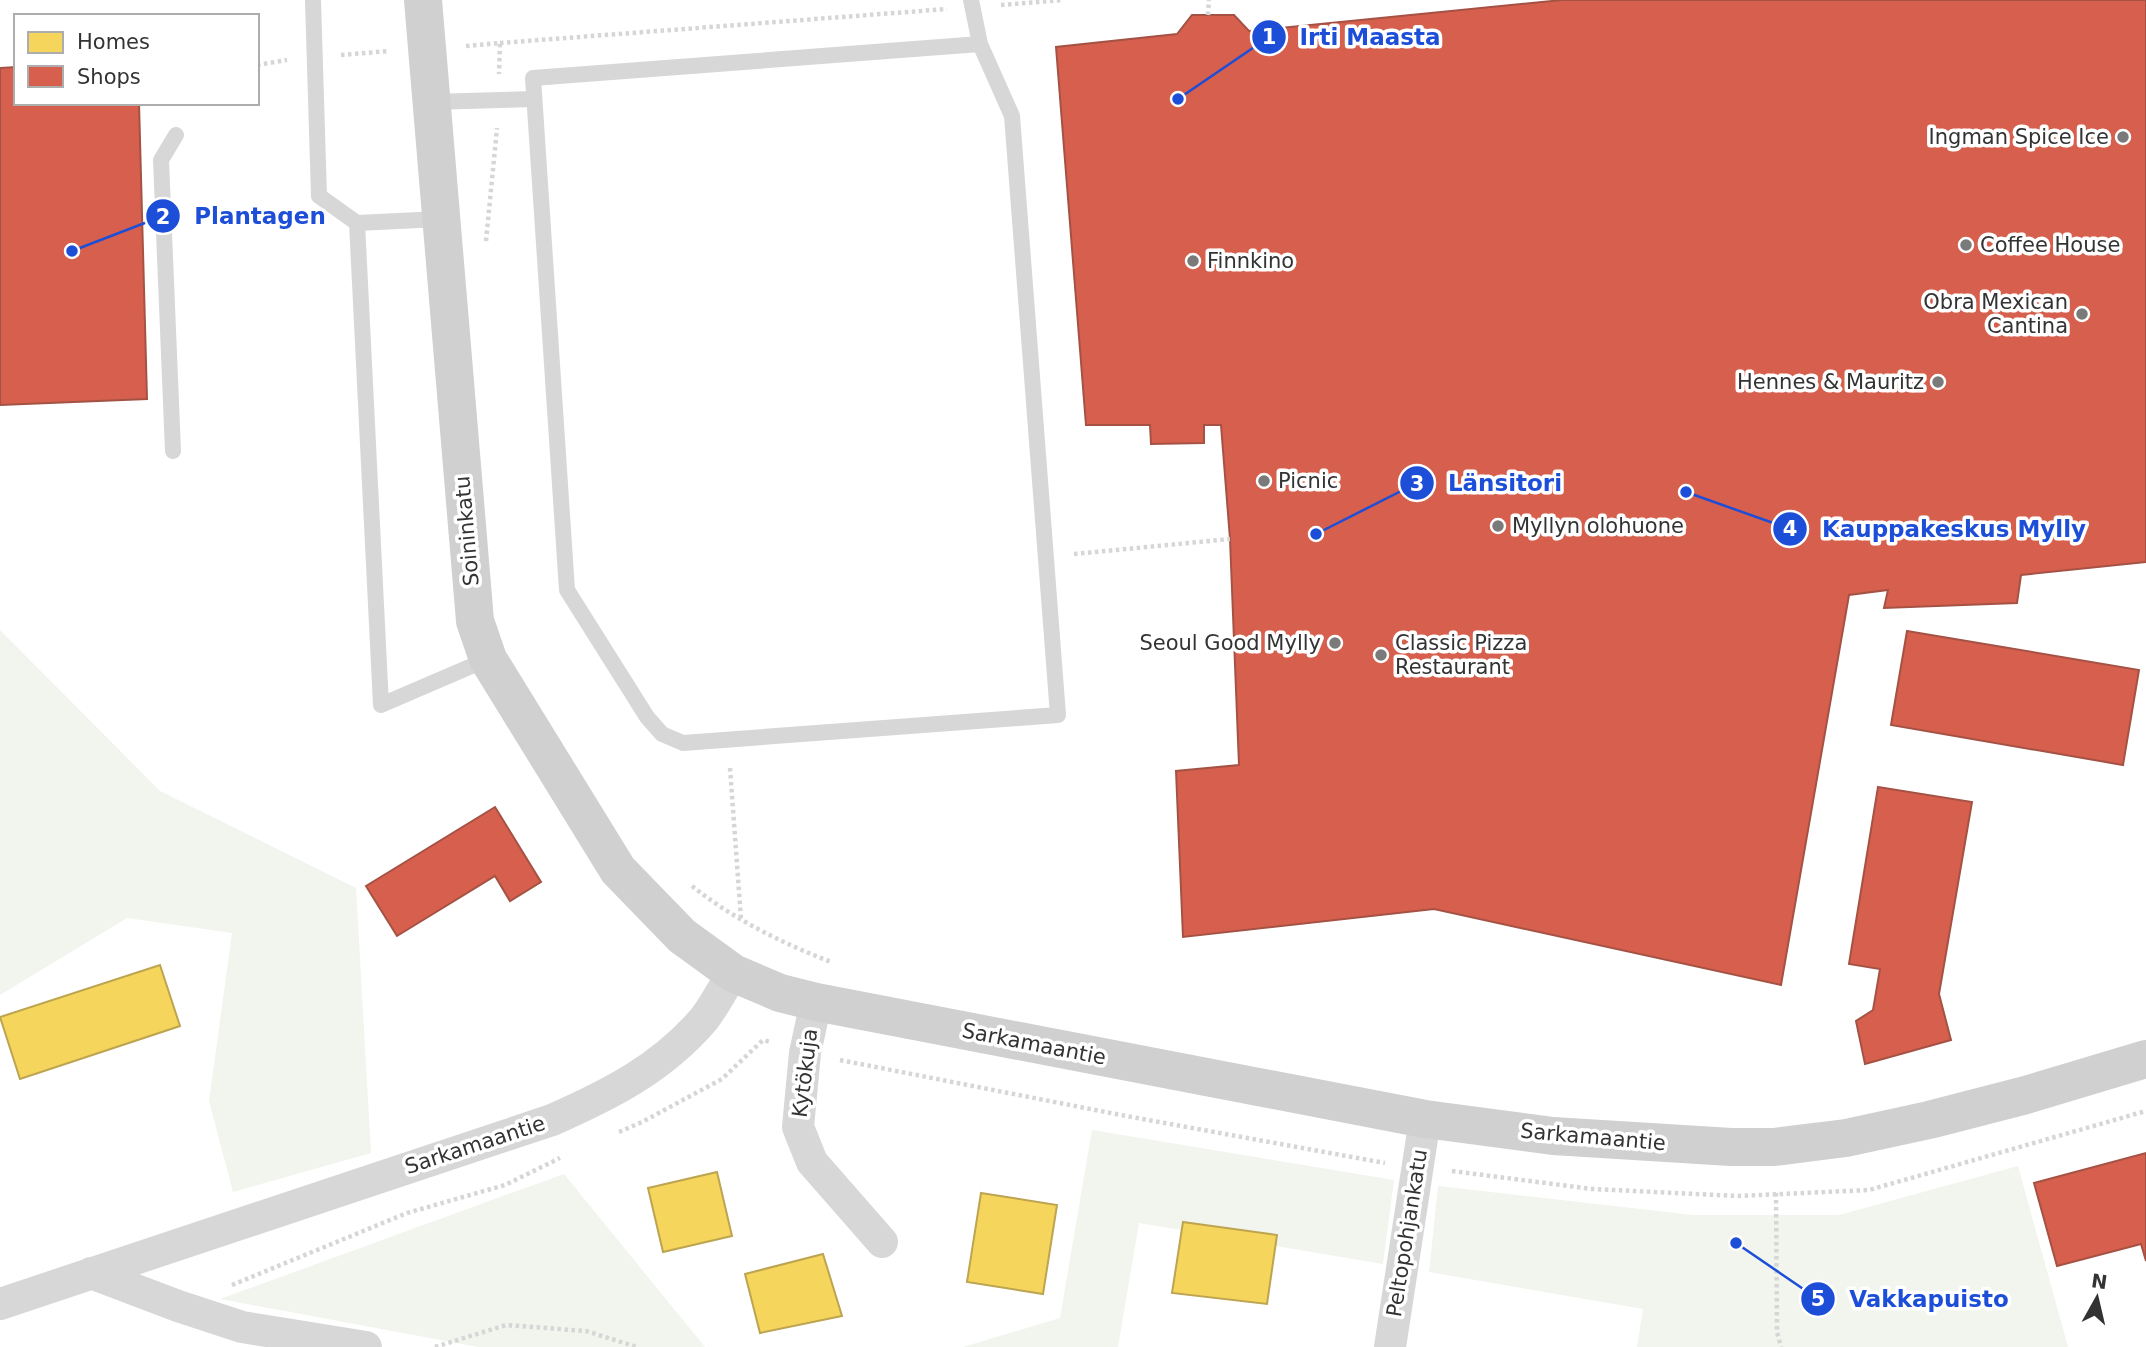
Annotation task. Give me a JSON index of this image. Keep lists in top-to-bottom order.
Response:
{
  "streets": {
    "street": [
      "Soininkatu",
      "Sarkamaantie",
      "Kytökuja",
      "Peltopohjankatu"
    ]
  },
  "crossings": [
    ["Soininkatu", "Sarkamaantie"],
    ["Sarkamaantie", "Kytökuja"],
    ["Sarkamaantie", "Peltopohjankatu"]
  ],
  "places": [
    "Irti Maasta",
    "Ingman Spice Ice",
    "Coffee House",
    "Plantagen",
    "Finnkino",
    "Obra Mexican Cantina",
    "Hennes & Mauritz",
    "Picnic",
    "Kauppakeskus Mylly",
    "Myllyn olohuone",
    "Länsitori",
    "Seoul Good Mylly",
    "Classic Pizza Restaurant",
    "Vakkapuisto"
  ],
  "legend": ["Homes", "Shops"],
  "north": "top"
}
